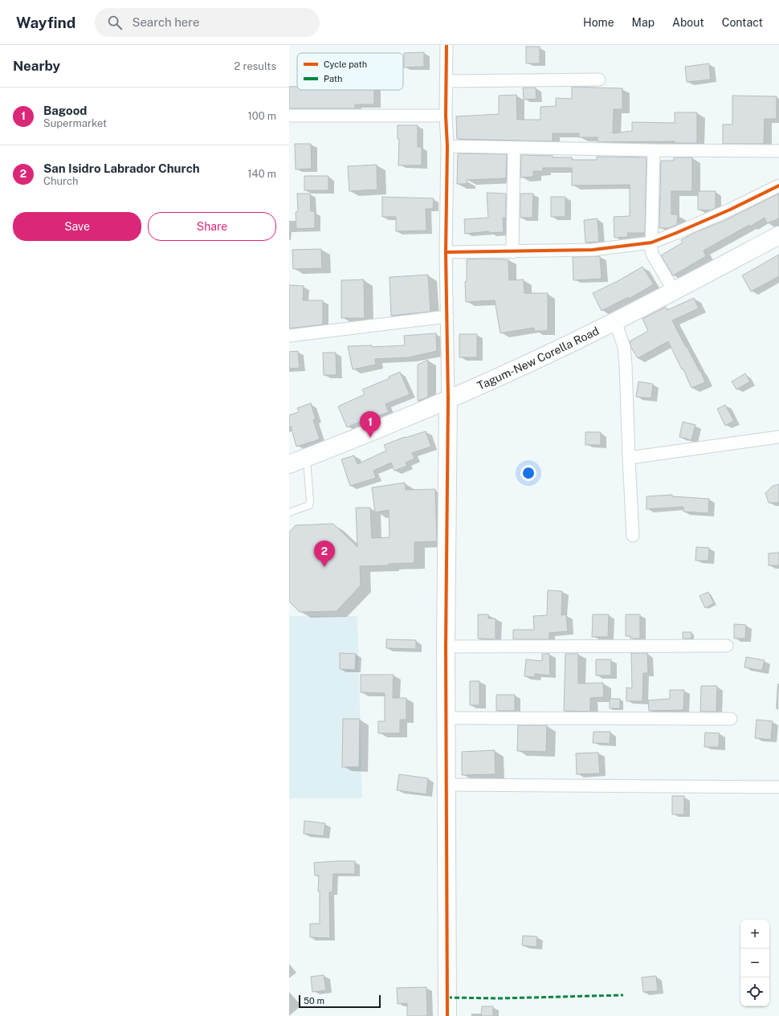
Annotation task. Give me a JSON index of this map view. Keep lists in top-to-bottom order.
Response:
{
  "streets": {
    "street": ["Tagum-New Corella Road"]
  },
  "legend": ["Cycle path", "Path"],
  "scale_bar": "50 m",
  "page": {
    "header": "Wayfind",
    "search": "Search here",
    "nav": [
      "Home",
      "Map",
      "About",
      "Contact"
    ],
    "heading": ["Nearby", "2 results"],
    "list": [
      {
        "mark": "1",
        "name": "Bagood",
        "note": "Supermarket",
        "value": "100 m"
      },
      {
        "mark": "2",
        "name": "San Isidro Labrador Church",
        "note": "Church",
        "value": "140 m"
      }
    ],
    "buttons": ["Save", "Share"],
    "pins": ["1", "2"],
    "map_buttons": ["+", "−"],
    "scale": "50 m"
  }
}
